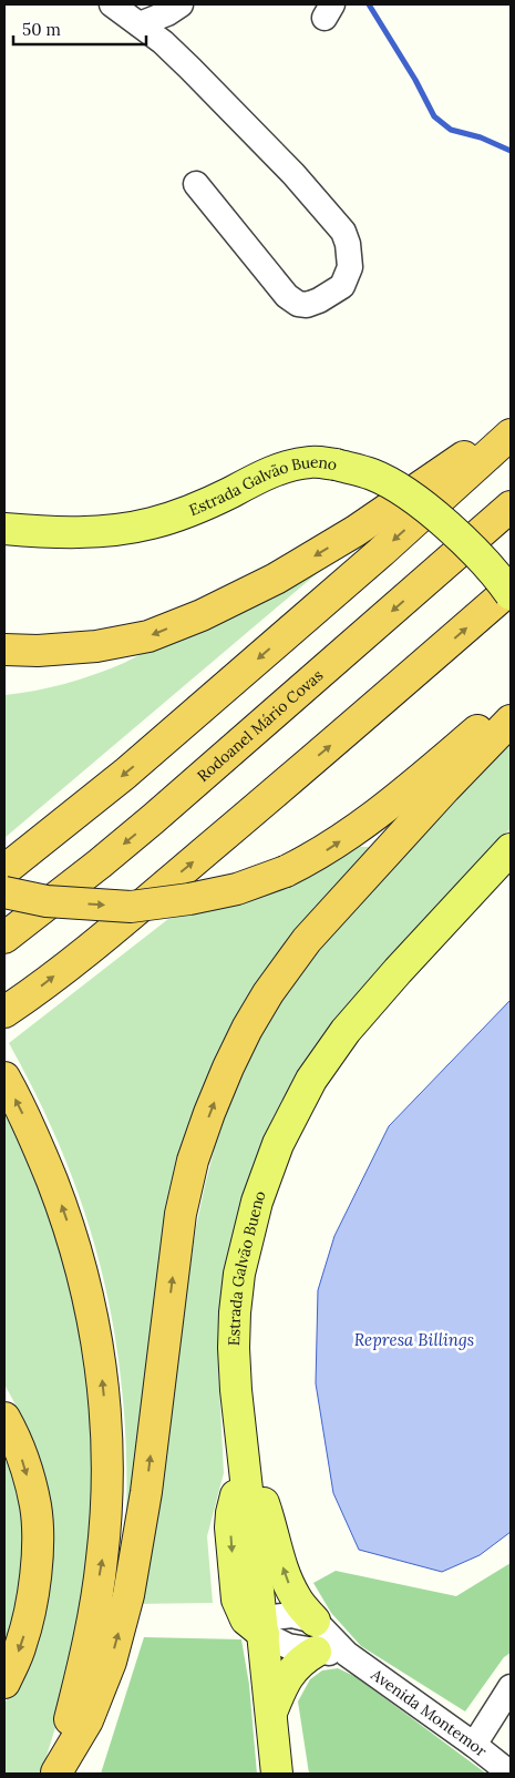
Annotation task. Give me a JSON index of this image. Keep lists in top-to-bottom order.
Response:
{
  "streets": {
    "highway": ["Rodoanel Mário Covas"],
    "main road": ["Estrada Galvão Bueno"],
    "street": ["Avenida Montemor"]
  },
  "water": ["Represa Billings"],
  "scale_bar": "50 m"
}
